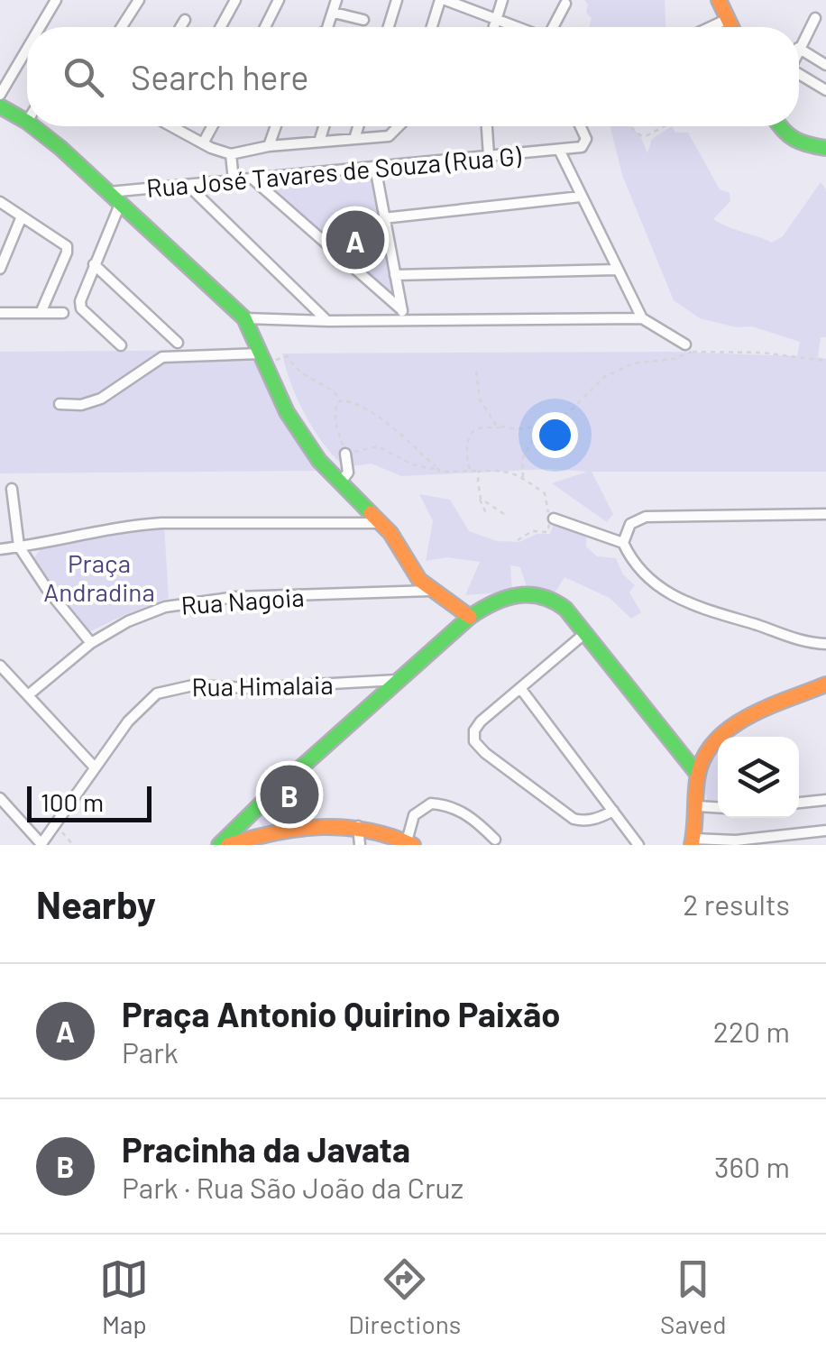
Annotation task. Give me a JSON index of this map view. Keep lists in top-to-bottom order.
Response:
{
  "streets": {
    "street": ["Rua José Tavares de Souza (Rua G)", "Rua Nagoia", "Rua Himalaia"]
  },
  "parks": ["Praça Andradina"],
  "scale_bar": "100 m",
  "page": {
    "search": "Search here",
    "pins": ["A", "B"],
    "scale": "100 m",
    "heading": ["Nearby", "2 results"],
    "list": [
      {
        "mark": "A",
        "name": "Praça Antonio Quirino Paixão",
        "note": "Park",
        "value": "220 m"
      },
      {
        "mark": "B",
        "name": "Pracinha da Javata",
        "note": "Park · Rua São João da Cruz",
        "value": "360 m"
      }
    ],
    "nav": ["Map", "Directions", "Saved"]
  }
}
